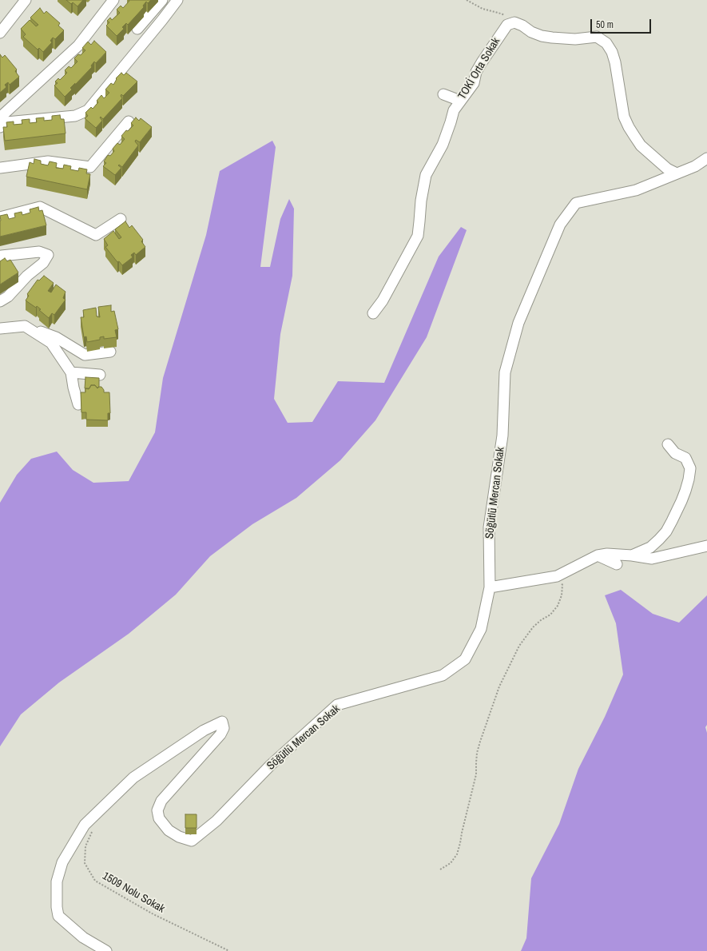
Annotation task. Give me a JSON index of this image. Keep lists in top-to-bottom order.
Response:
{
  "streets": {
    "street": ["TOKİ Orta Sokak", "Söğütlü Mercan Sokak"],
    "path": ["1509 Nolu Sokak"]
  },
  "scale_bar": "50 m"
}
